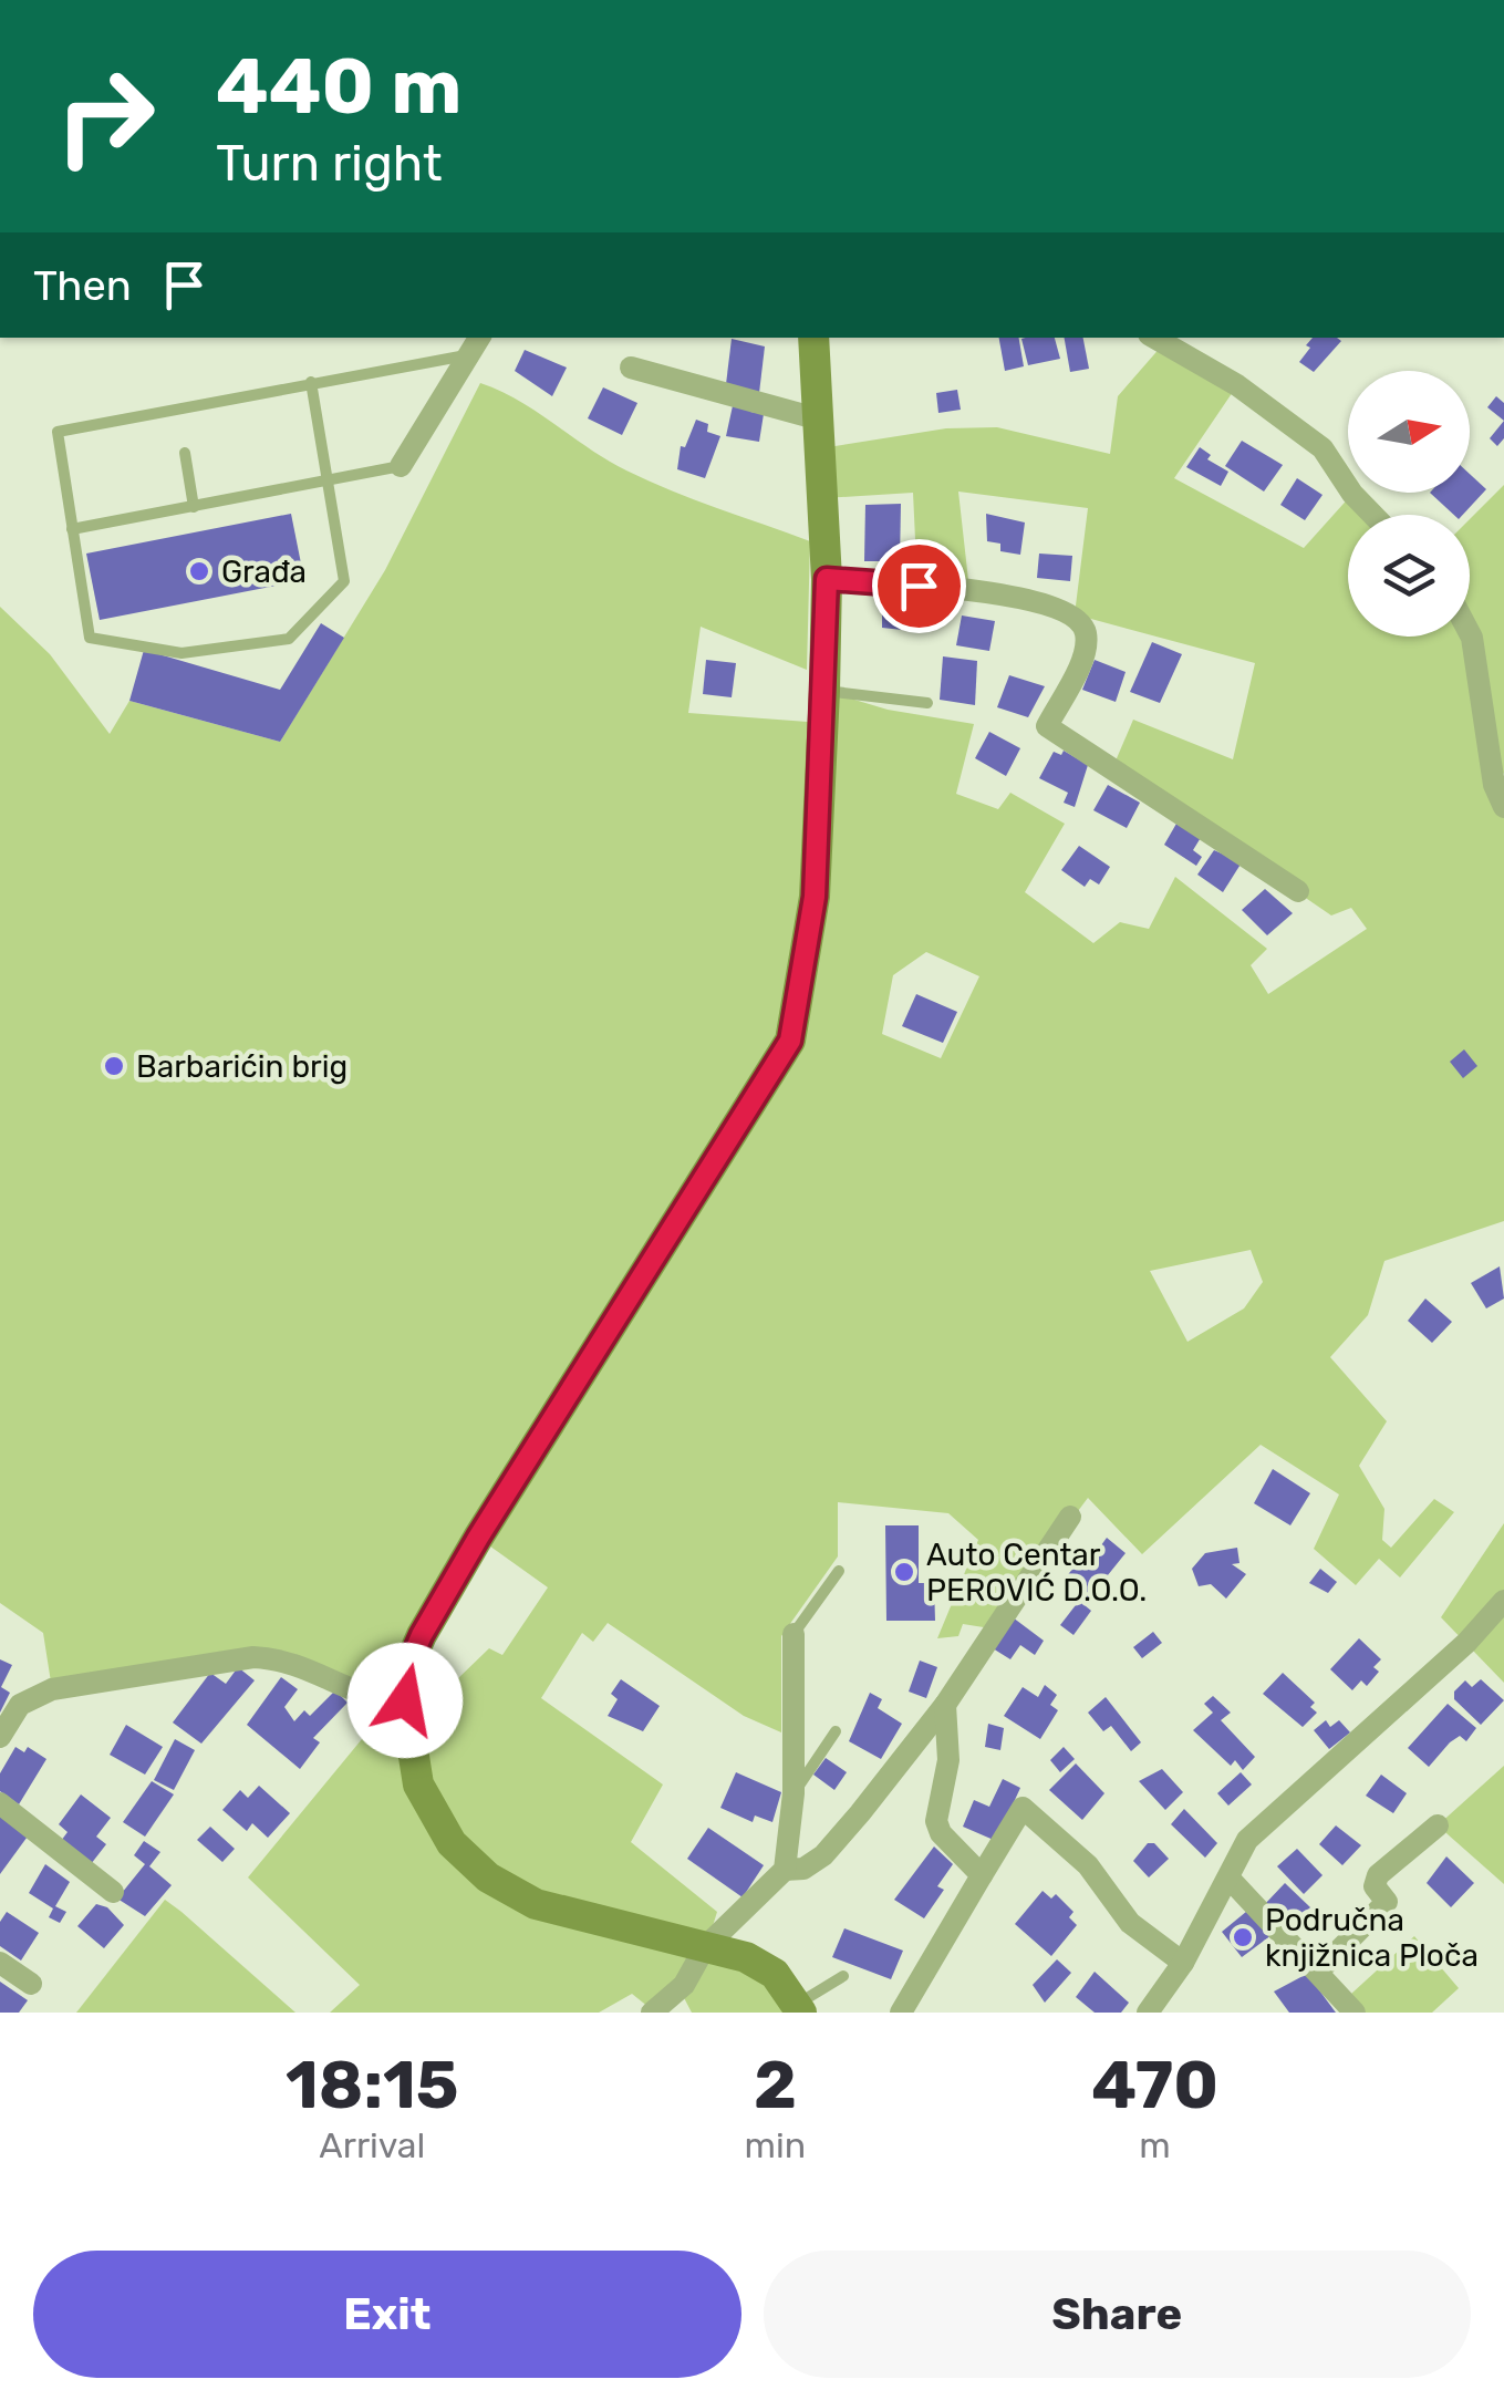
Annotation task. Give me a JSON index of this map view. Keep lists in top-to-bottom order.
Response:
{
  "places": [
    "Građa",
    "Barbarićin brig",
    "Auto Centar PEROVIĆ D.O.O.",
    "Područna knjižnica Ploča"
  ],
  "north": "right",
  "page": {
    "turn": ["440 m", "Turn right"],
    "then": "Then",
    "eta": [
      "18:15",
      "Arrival",
      "2",
      "min",
      "470",
      "m"
    ],
    "buttons": ["Exit", "Share"]
  }
}
